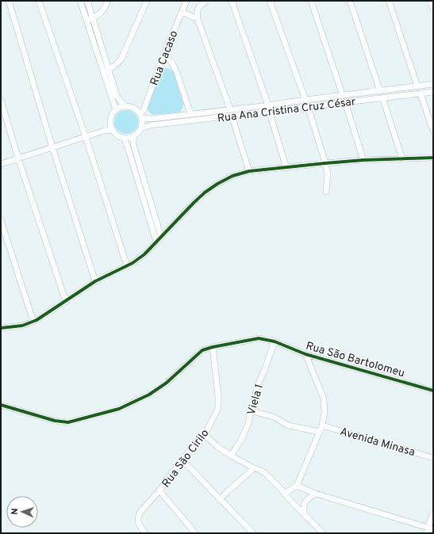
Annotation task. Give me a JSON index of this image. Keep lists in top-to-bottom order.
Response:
{
  "streets": {
    "street": [
      "Rua Cacaso",
      "Rua Ana Cristina Cruz César",
      "Rua São Bartolomeu",
      "Viela 1",
      "Avenida Minasa",
      "Rua São Cirilo"
    ]
  },
  "crossings": [
    ["Rua Cacaso", "Rua Ana Cristina Cruz César"],
    ["Rua São Bartolomeu", "Viela 1"]
  ],
  "north": "left"
}
